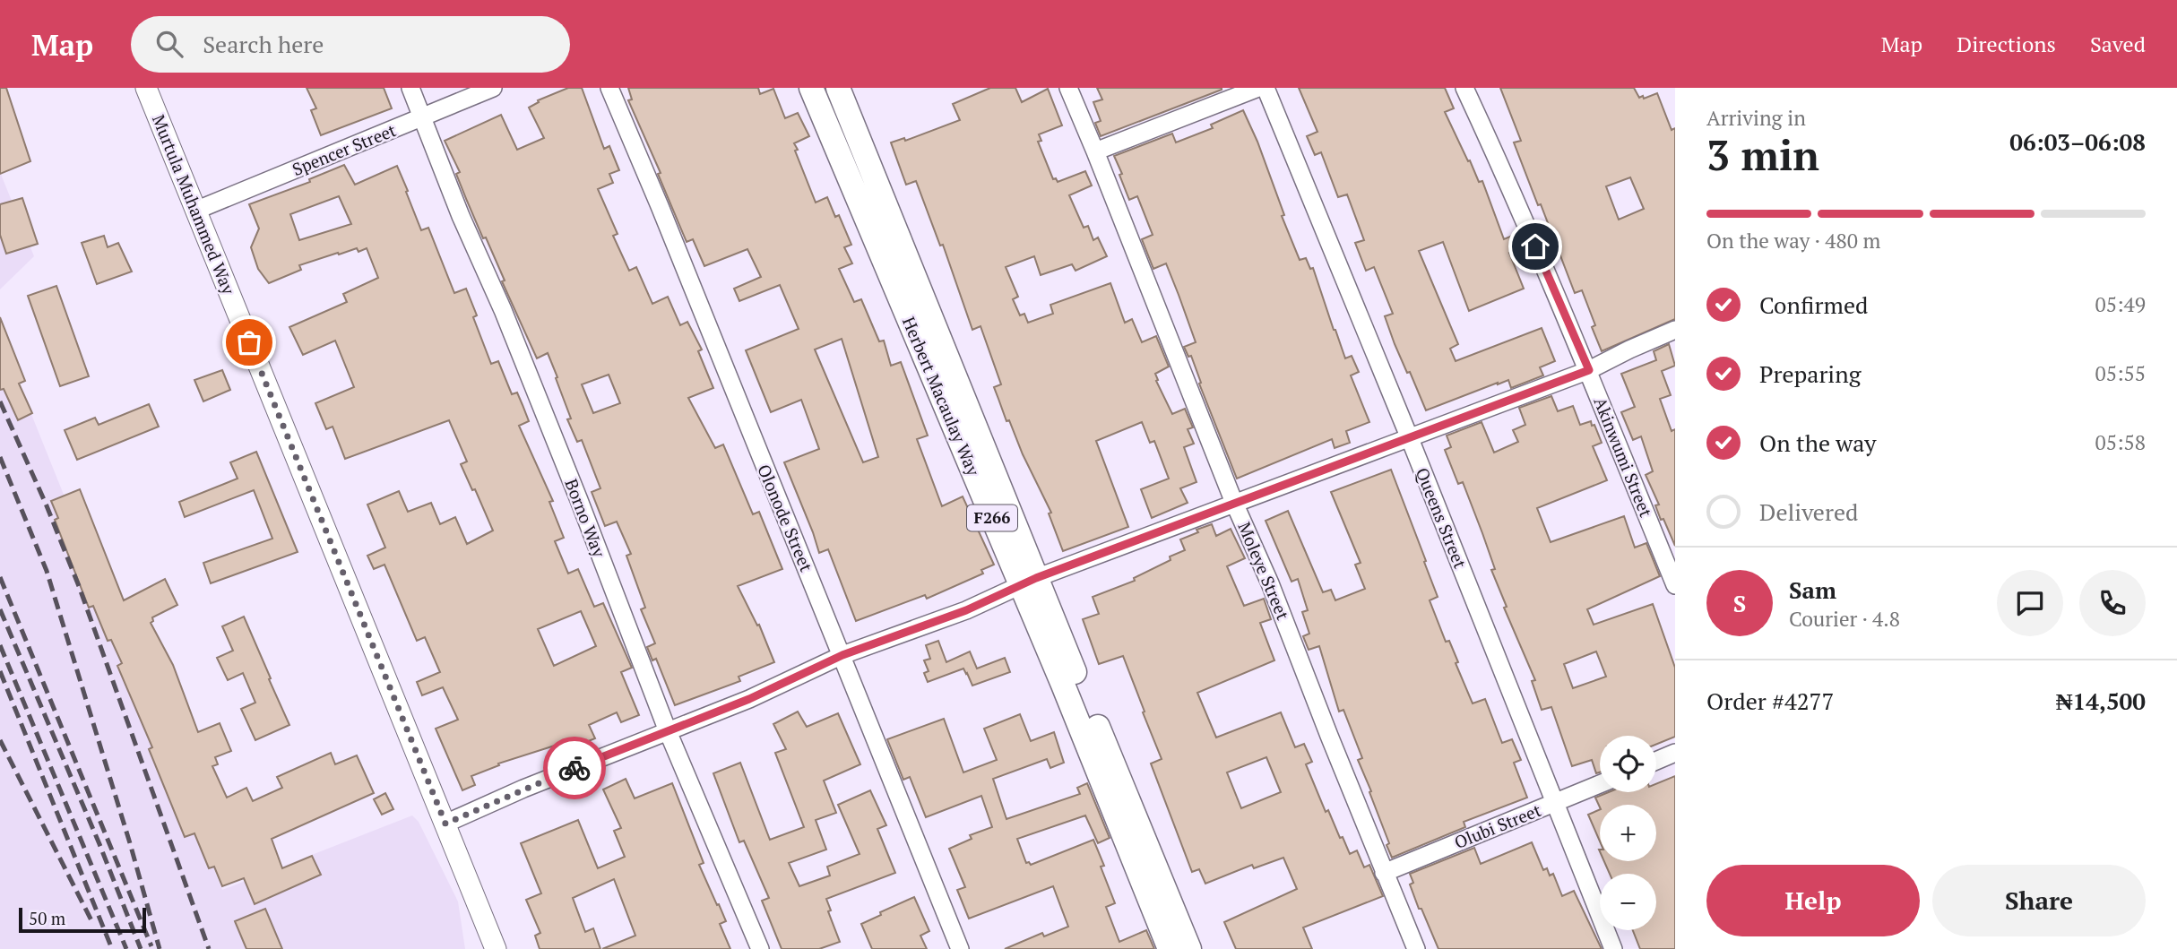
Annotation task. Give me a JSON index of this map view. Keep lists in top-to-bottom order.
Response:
{
  "streets": {
    "highway": ["Herbert Macaulay Way", "F266"],
    "main road": ["Murtula Muhammed Way"],
    "street": [
      "Spencer Street",
      "Akinwumi Street",
      "Borno Way",
      "Olonode Street",
      "Queens Street",
      "Moleye Street",
      "Olubi Street"
    ]
  },
  "crossings": [
    ["Spencer Street", "Murtula Muhammed Way"],
    ["Spencer Street", "Borno Way"],
    ["Queens Street", "Olubi Street"],
    ["Moleye Street", "Olubi Street"]
  ],
  "scale_bar": "50 m",
  "page": {
    "header": "Map",
    "search": "Search here",
    "nav": ["Map", "Directions", "Saved"],
    "heading": ["3 min", "Arriving in", "06:03–06:08"],
    "panel": [
      "Sam",
      "Courier · 4.8",
      "Order #4277",
      "₦14,500"
    ],
    "bar": "On the way · 480 m",
    "list": [
      ["Confirmed", "05:49"],
      ["Preparing", "05:55"],
      ["On the way", "05:58"],
      "Delivered"
    ],
    "round": "S",
    "map_buttons": ["+", "−"],
    "buttons": ["Help", "Share"],
    "scale": "50 m"
  }
}
